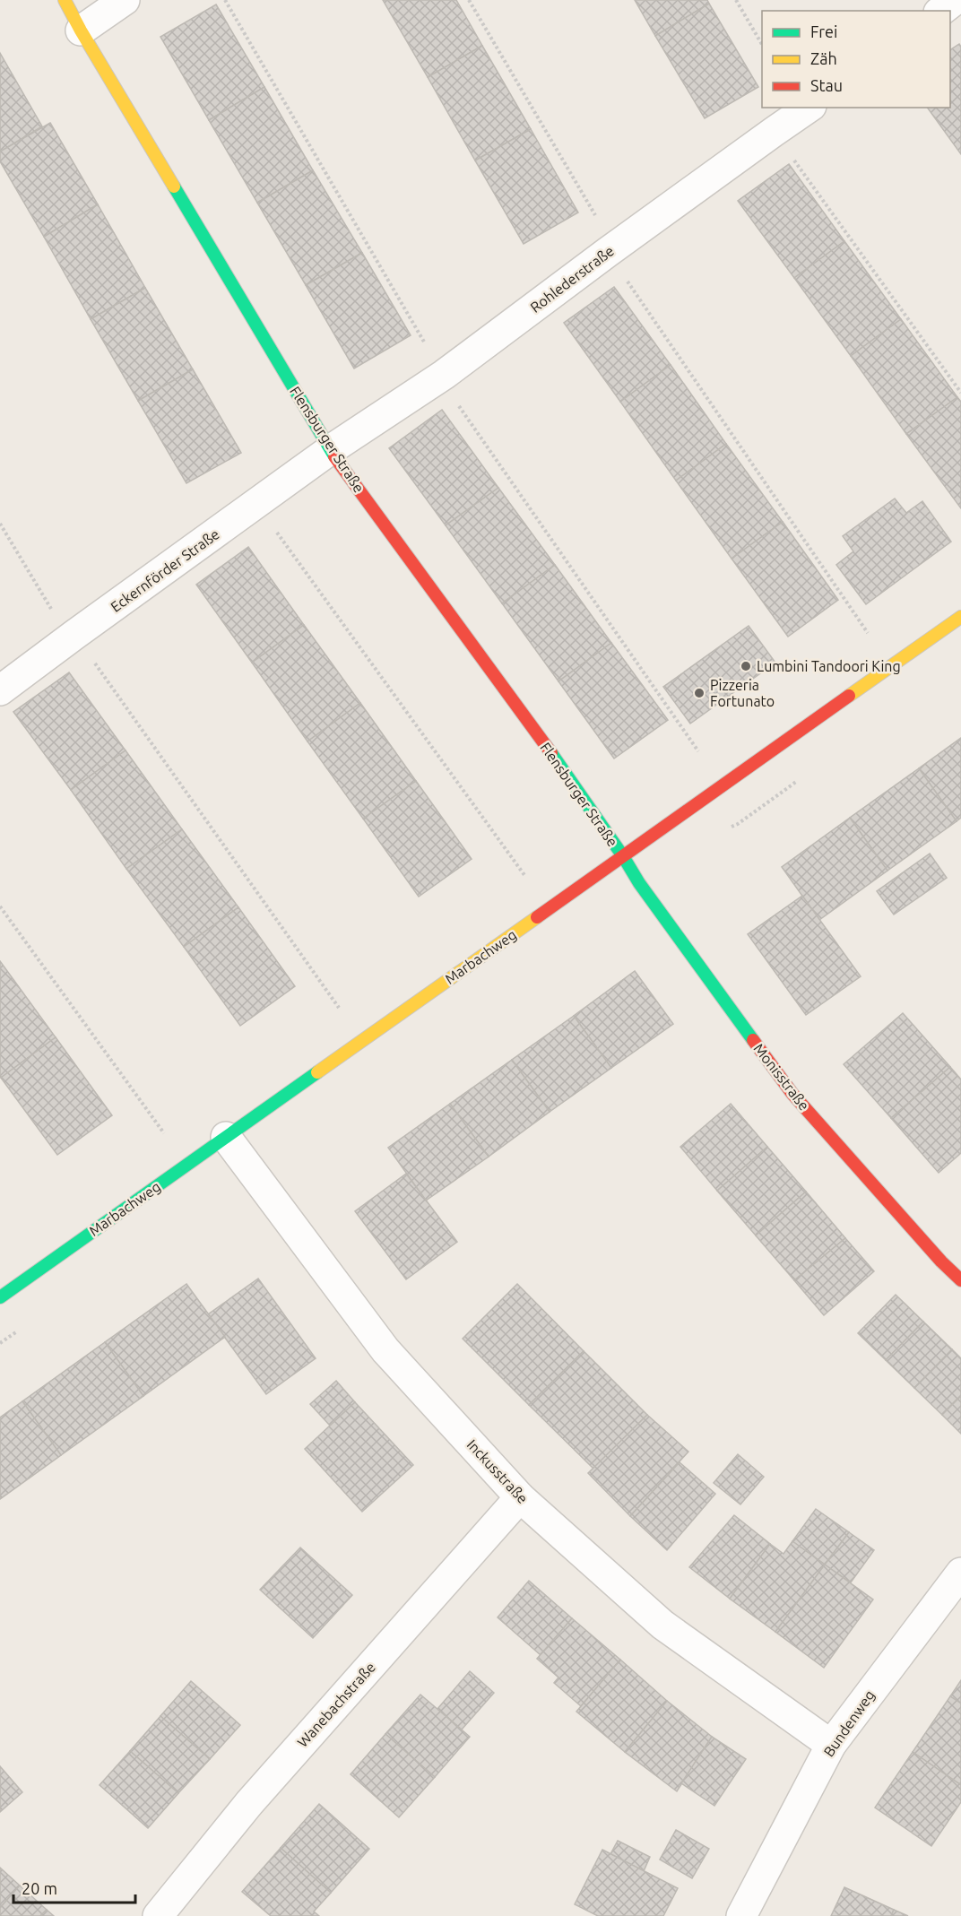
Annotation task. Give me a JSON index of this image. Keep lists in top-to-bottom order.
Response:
{
  "streets": {
    "street": [
      "Rohlederstraße",
      "Flensburger Straße",
      "Eckernförder Straße",
      "Marbachweg",
      "Monisstraße",
      "Inckusstraße",
      "Wanebachstraße",
      "Bundenweg"
    ]
  },
  "crossings": [
    ["Rohlederstraße", "Flensburger Straße"],
    ["Rohlederstraße", "Eckernförder Straße"],
    ["Flensburger Straße", "Eckernförder Straße"],
    ["Flensburger Straße", "Marbachweg"],
    ["Flensburger Straße", "Monisstraße"],
    ["Marbachweg", "Monisstraße"],
    ["Marbachweg", "Inckusstraße"],
    ["Inckusstraße", "Wanebachstraße"],
    ["Inckusstraße", "Bundenweg"]
  ],
  "places": ["Lumbini Tandoori King", "Pizzeria Fortunato"],
  "legend": ["Frei", "Zäh", "Stau"],
  "scale_bar": "20 m"
}
